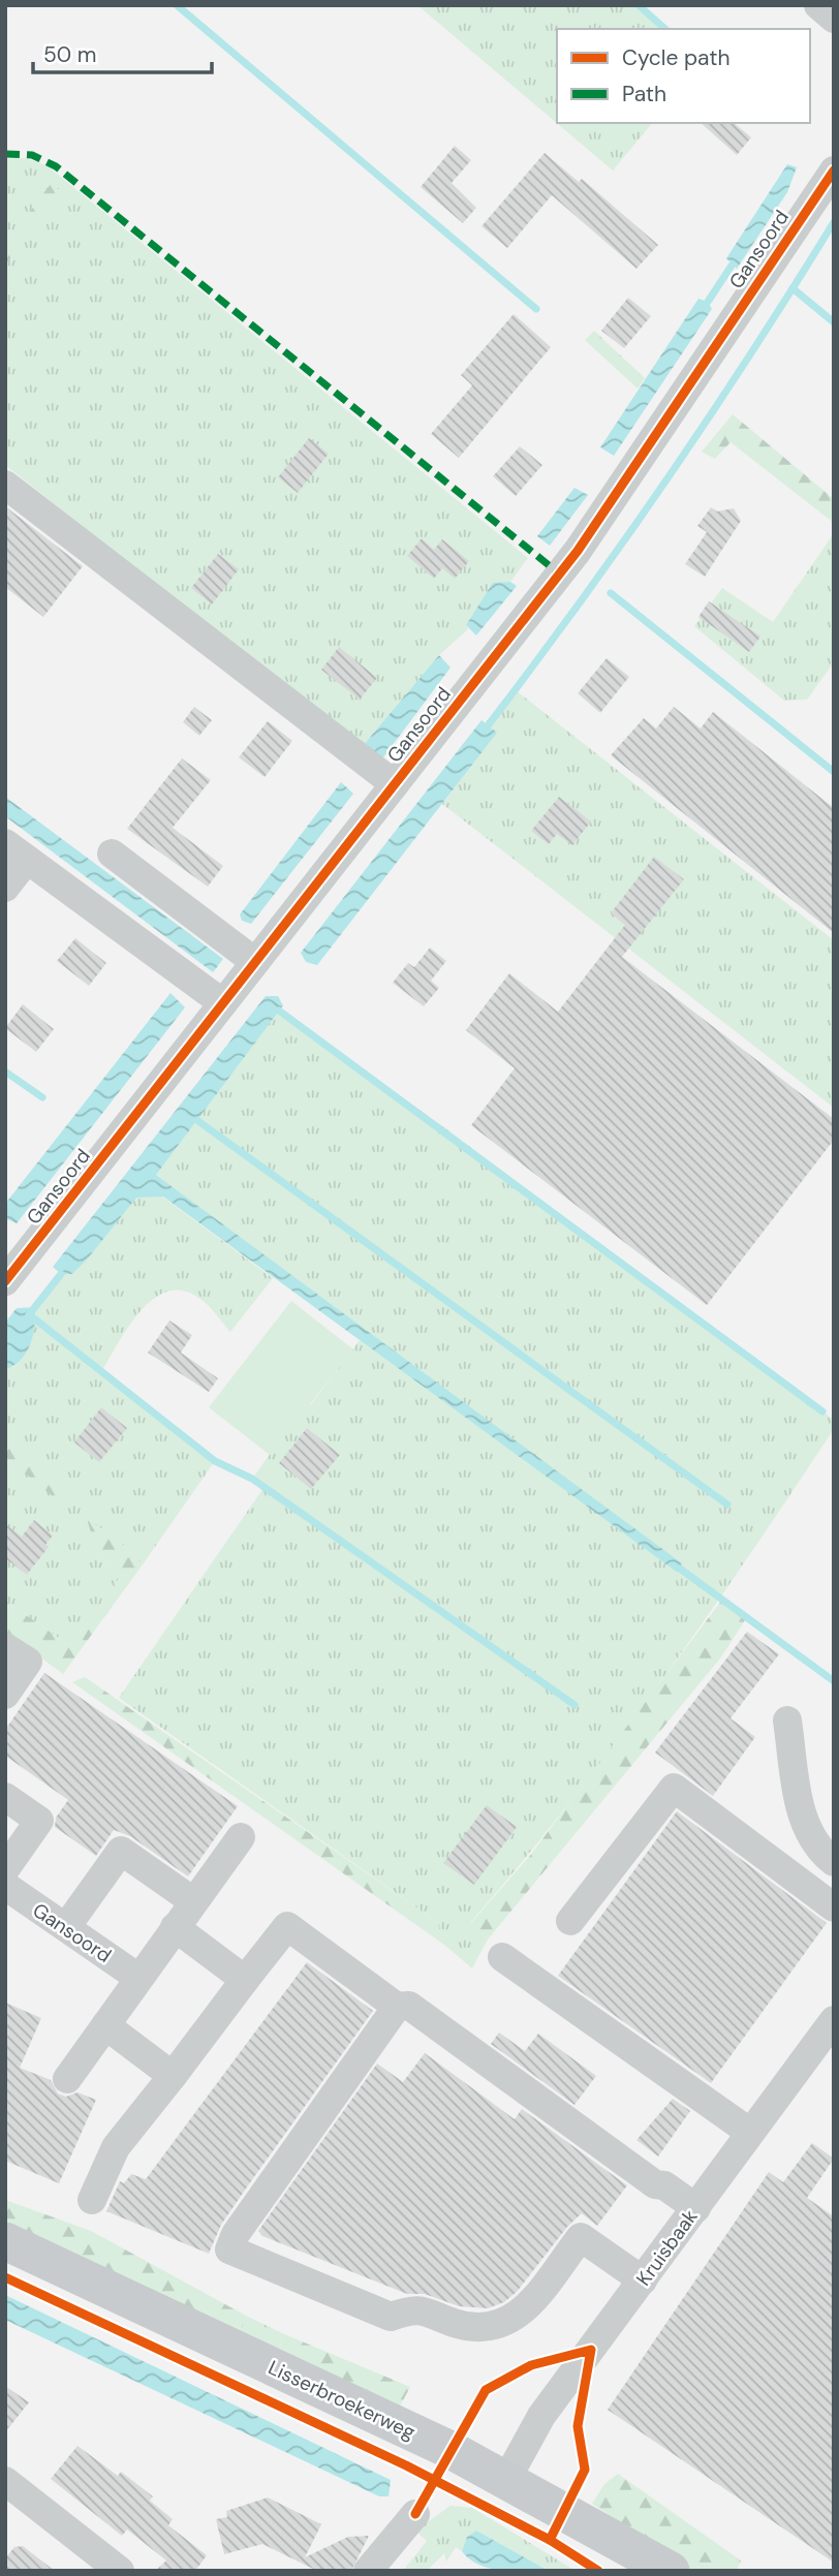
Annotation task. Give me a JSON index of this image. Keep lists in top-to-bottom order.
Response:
{
  "streets": {
    "main road": ["Lisserbroekerweg"],
    "street": ["Gansoord", "Kruisbaak"]
  },
  "crossings": [
    ["Kruisbaak", "Lisserbroekerweg"]
  ],
  "legend": ["Cycle path", "Path"],
  "scale_bar": "50 m"
}
